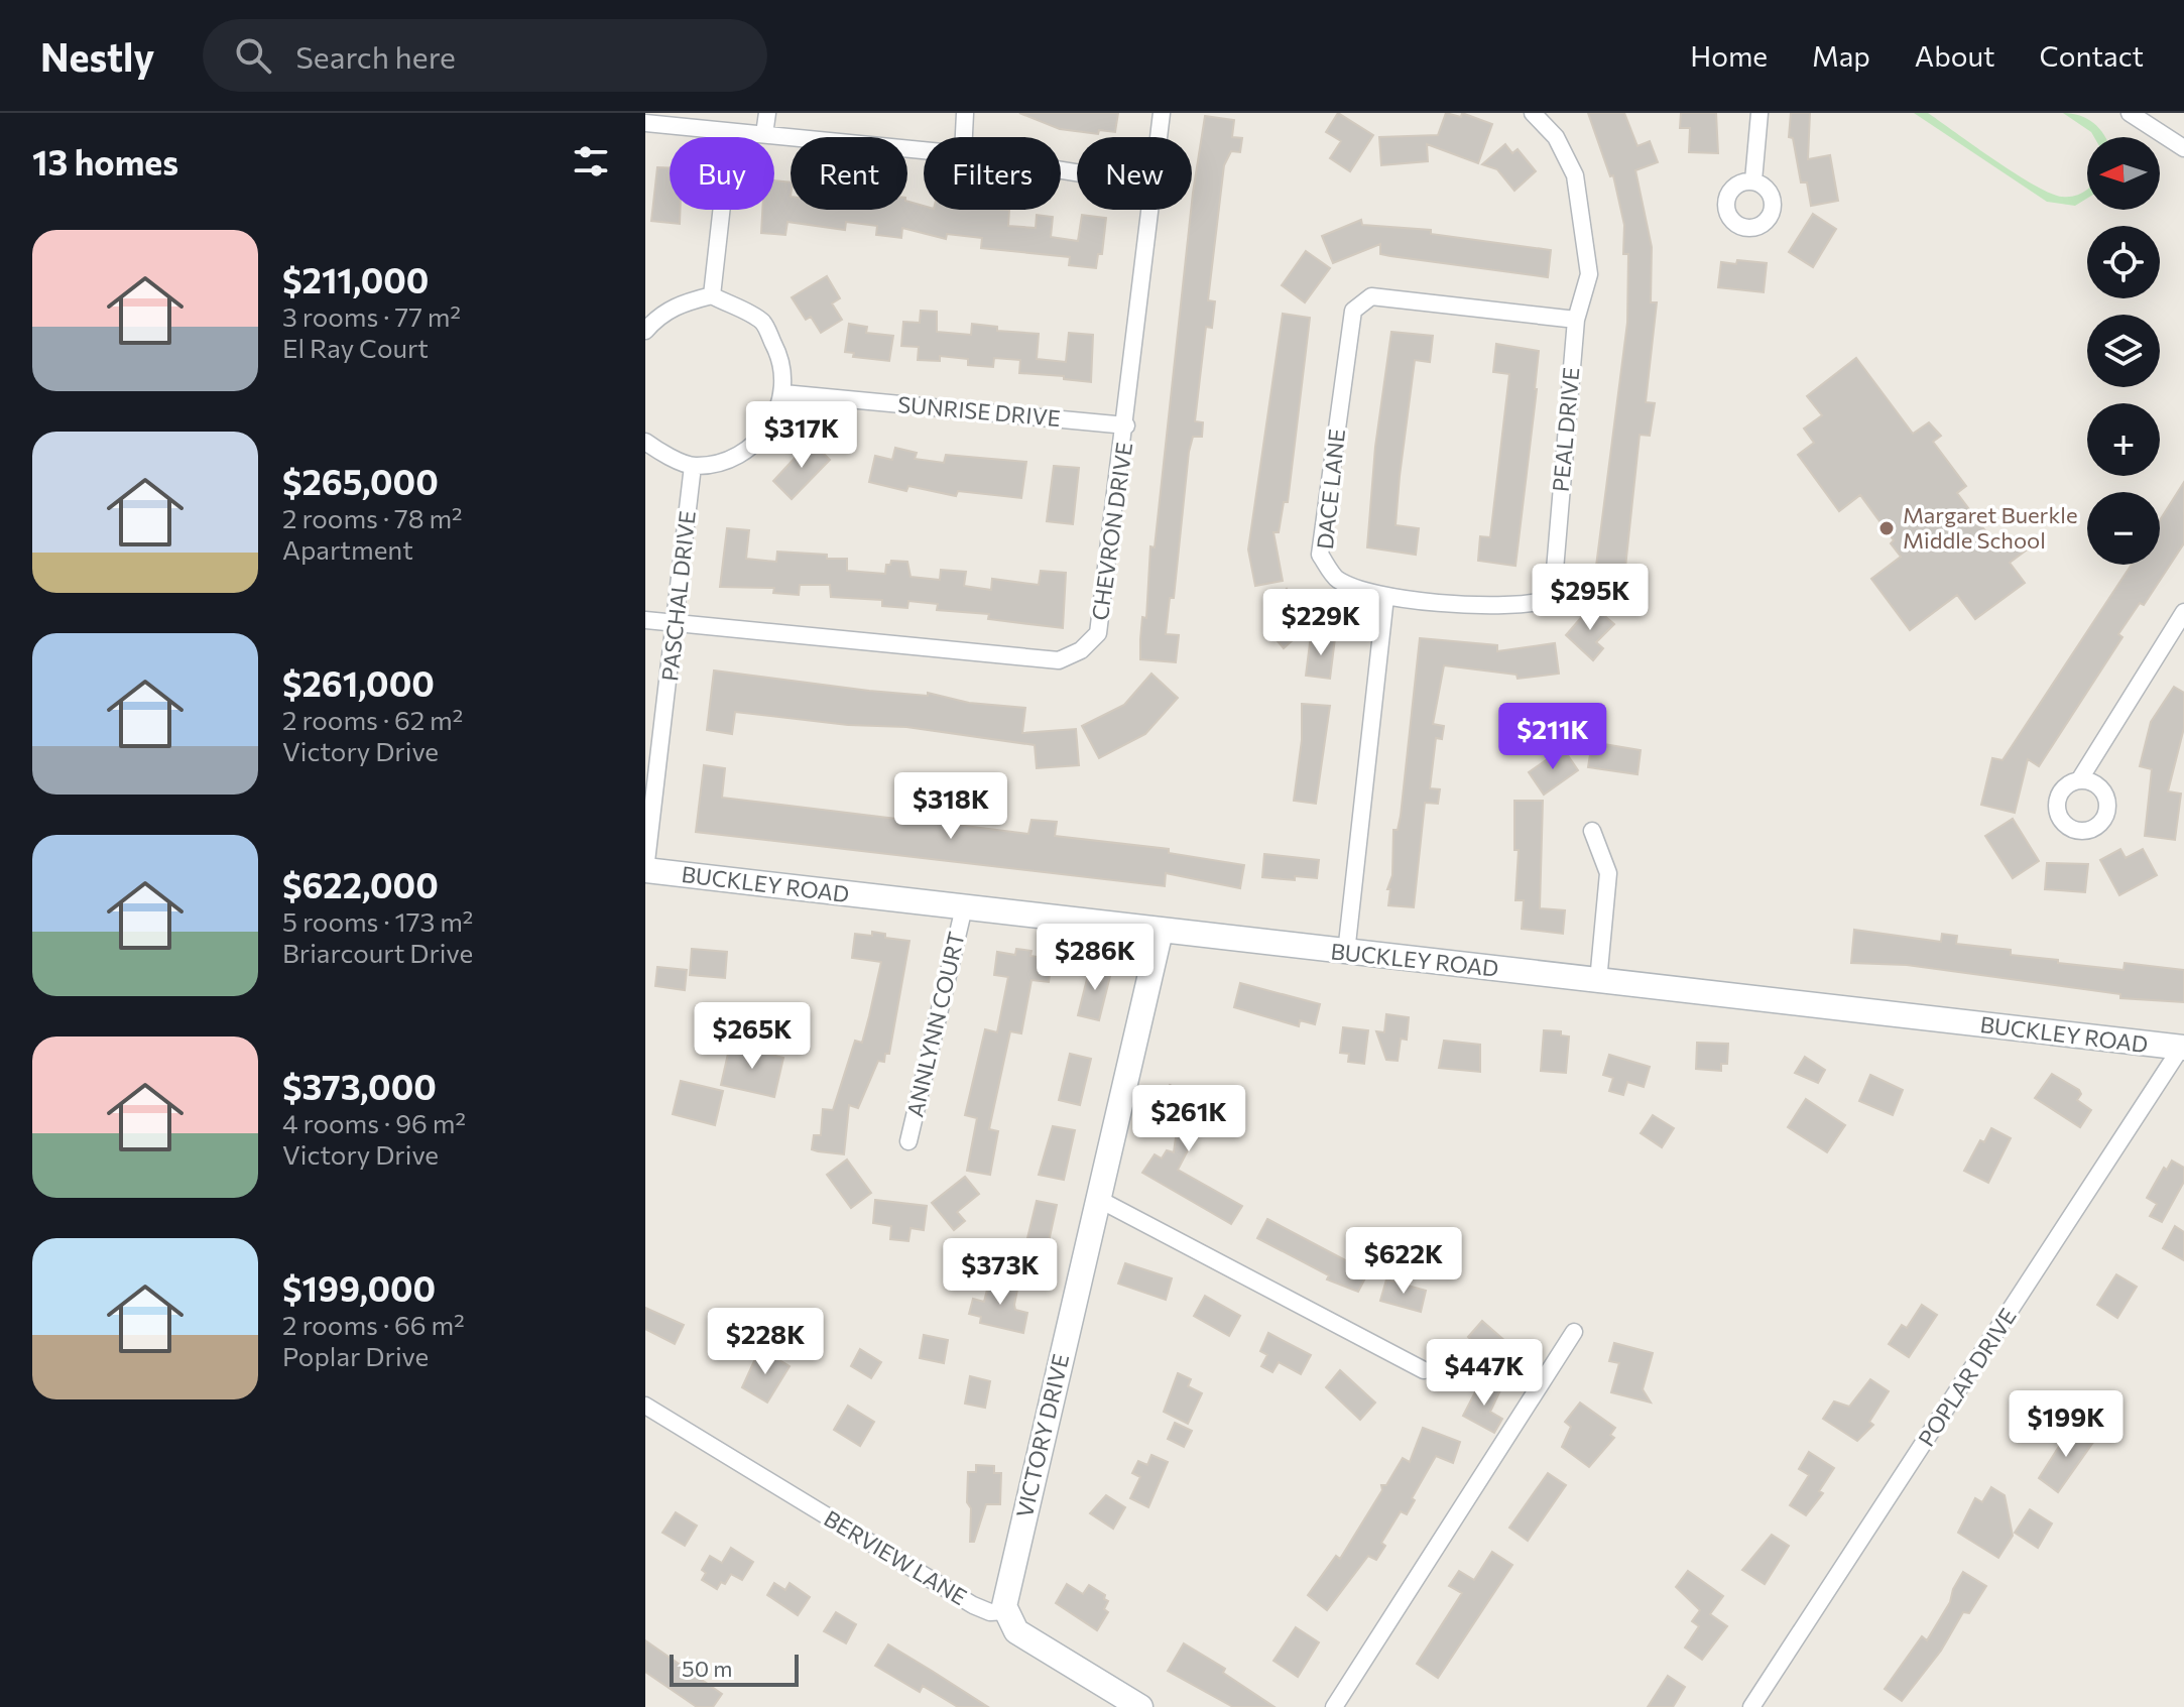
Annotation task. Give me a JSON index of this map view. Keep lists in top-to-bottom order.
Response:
{
  "streets": {
    "street": [
      "SUNRISE DRIVE",
      "PEAL DRIVE",
      "DACE LANE",
      "CHEVRON DRIVE",
      "PASCHAL DRIVE",
      "BUCKLEY ROAD",
      "ANNLYNN COURT",
      "POPLAR DRIVE",
      "VICTORY DRIVE",
      "BERVIEW LANE"
    ]
  },
  "crossings": [
    ["SUNRISE DRIVE", "CHEVRON DRIVE"],
    ["PEAL DRIVE", "DACE LANE"],
    ["CHEVRON DRIVE", "PASCHAL DRIVE"],
    ["PASCHAL DRIVE", "BUCKLEY ROAD"],
    ["BUCKLEY ROAD", "ANNLYNN COURT"],
    ["BUCKLEY ROAD", "POPLAR DRIVE"],
    ["BUCKLEY ROAD", "VICTORY DRIVE"],
    ["VICTORY DRIVE", "BERVIEW LANE"]
  ],
  "places": ["Margaret Buerkle Middle School"],
  "scale_bar": "50 m",
  "north": "left",
  "page": {
    "header": "Nestly",
    "search": "Search here",
    "nav": [
      "Home",
      "Map",
      "About",
      "Contact"
    ],
    "heading": "13 homes",
    "map_buttons": ["+", "−"],
    "chip": [
      "Buy",
      "Rent",
      "Filters",
      "New"
    ],
    "list": [
      {
        "name": "$211,000",
        "note": "3 rooms · 77 m² · El Ray Court"
      },
      {
        "name": "$265,000",
        "note": "2 rooms · 78 m² · Apartment"
      },
      {
        "name": "$261,000",
        "note": "2 rooms · 62 m² · Victory Drive"
      },
      {
        "name": "$622,000",
        "note": "5 rooms · 173 m² · Briarcourt Drive"
      },
      {
        "name": "$373,000",
        "note": "4 rooms · 96 m² · Victory Drive"
      },
      {
        "name": "$199,000",
        "note": "2 rooms · 66 m² · Poplar Drive"
      }
    ],
    "price": [
      "$317K",
      "$295K",
      "$229K",
      "$211K",
      "$318K",
      "$286K",
      "$265K",
      "$261K",
      "$622K",
      "$373K",
      "$228K",
      "$447K",
      "$199K"
    ],
    "scale": "50 m"
  }
}
